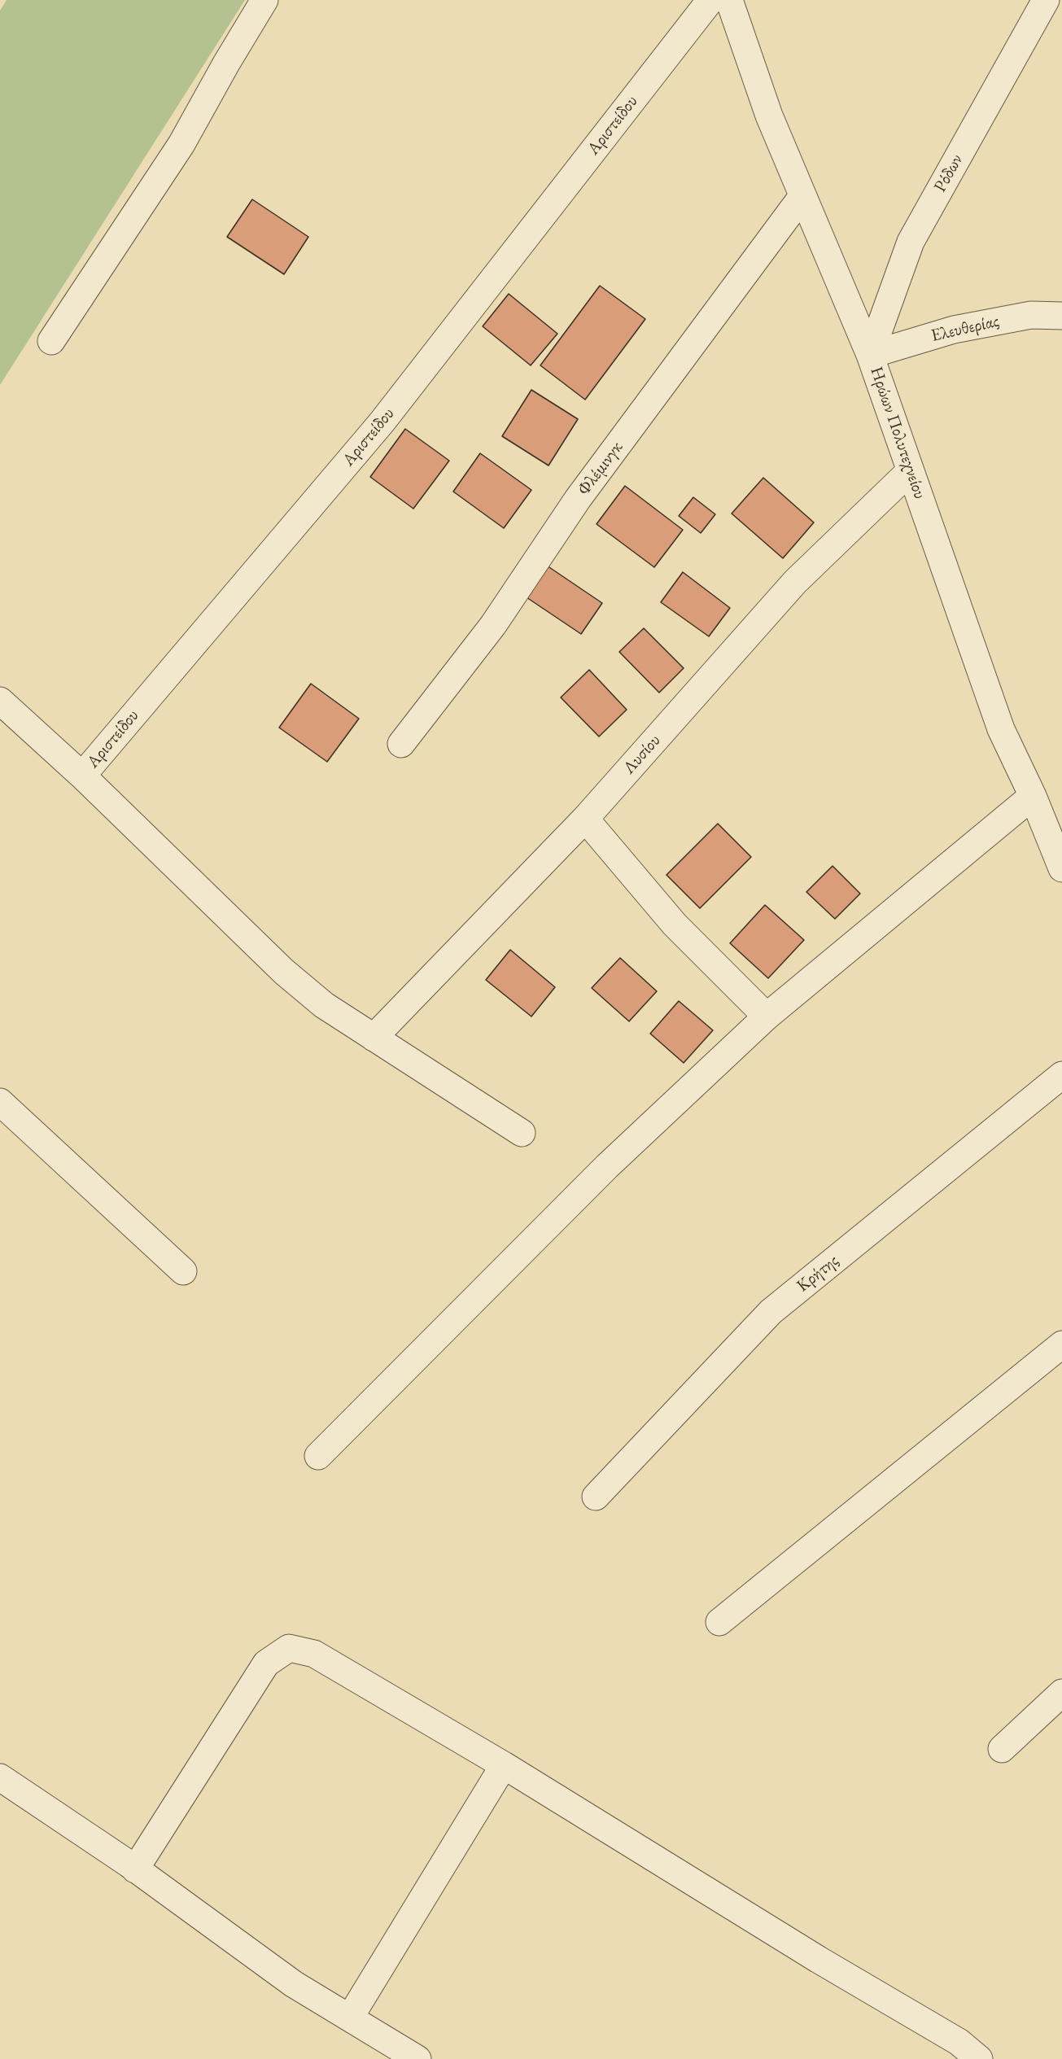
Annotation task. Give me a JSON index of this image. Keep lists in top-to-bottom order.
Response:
{
  "streets": {
    "street": [
      "Αριστείδου",
      "Ρόδων",
      "Ελευθερίας",
      "Ηρώων Πολυτεχνείου",
      "Φλέμινγκ",
      "Λυσίου",
      "Κρήτης"
    ]
  },
  "crossings": [
    ["Ρόδων", "Ελευθερίας"],
    ["Ρόδων", "Ηρώων Πολυτεχνείου"],
    ["Ελευθερίας", "Ηρώων Πολυτεχνείου"],
    ["Ηρώων Πολυτεχνείου", "Φλέμινγκ"],
    ["Ηρώων Πολυτεχνείου", "Λυσίου"]
  ]
}
